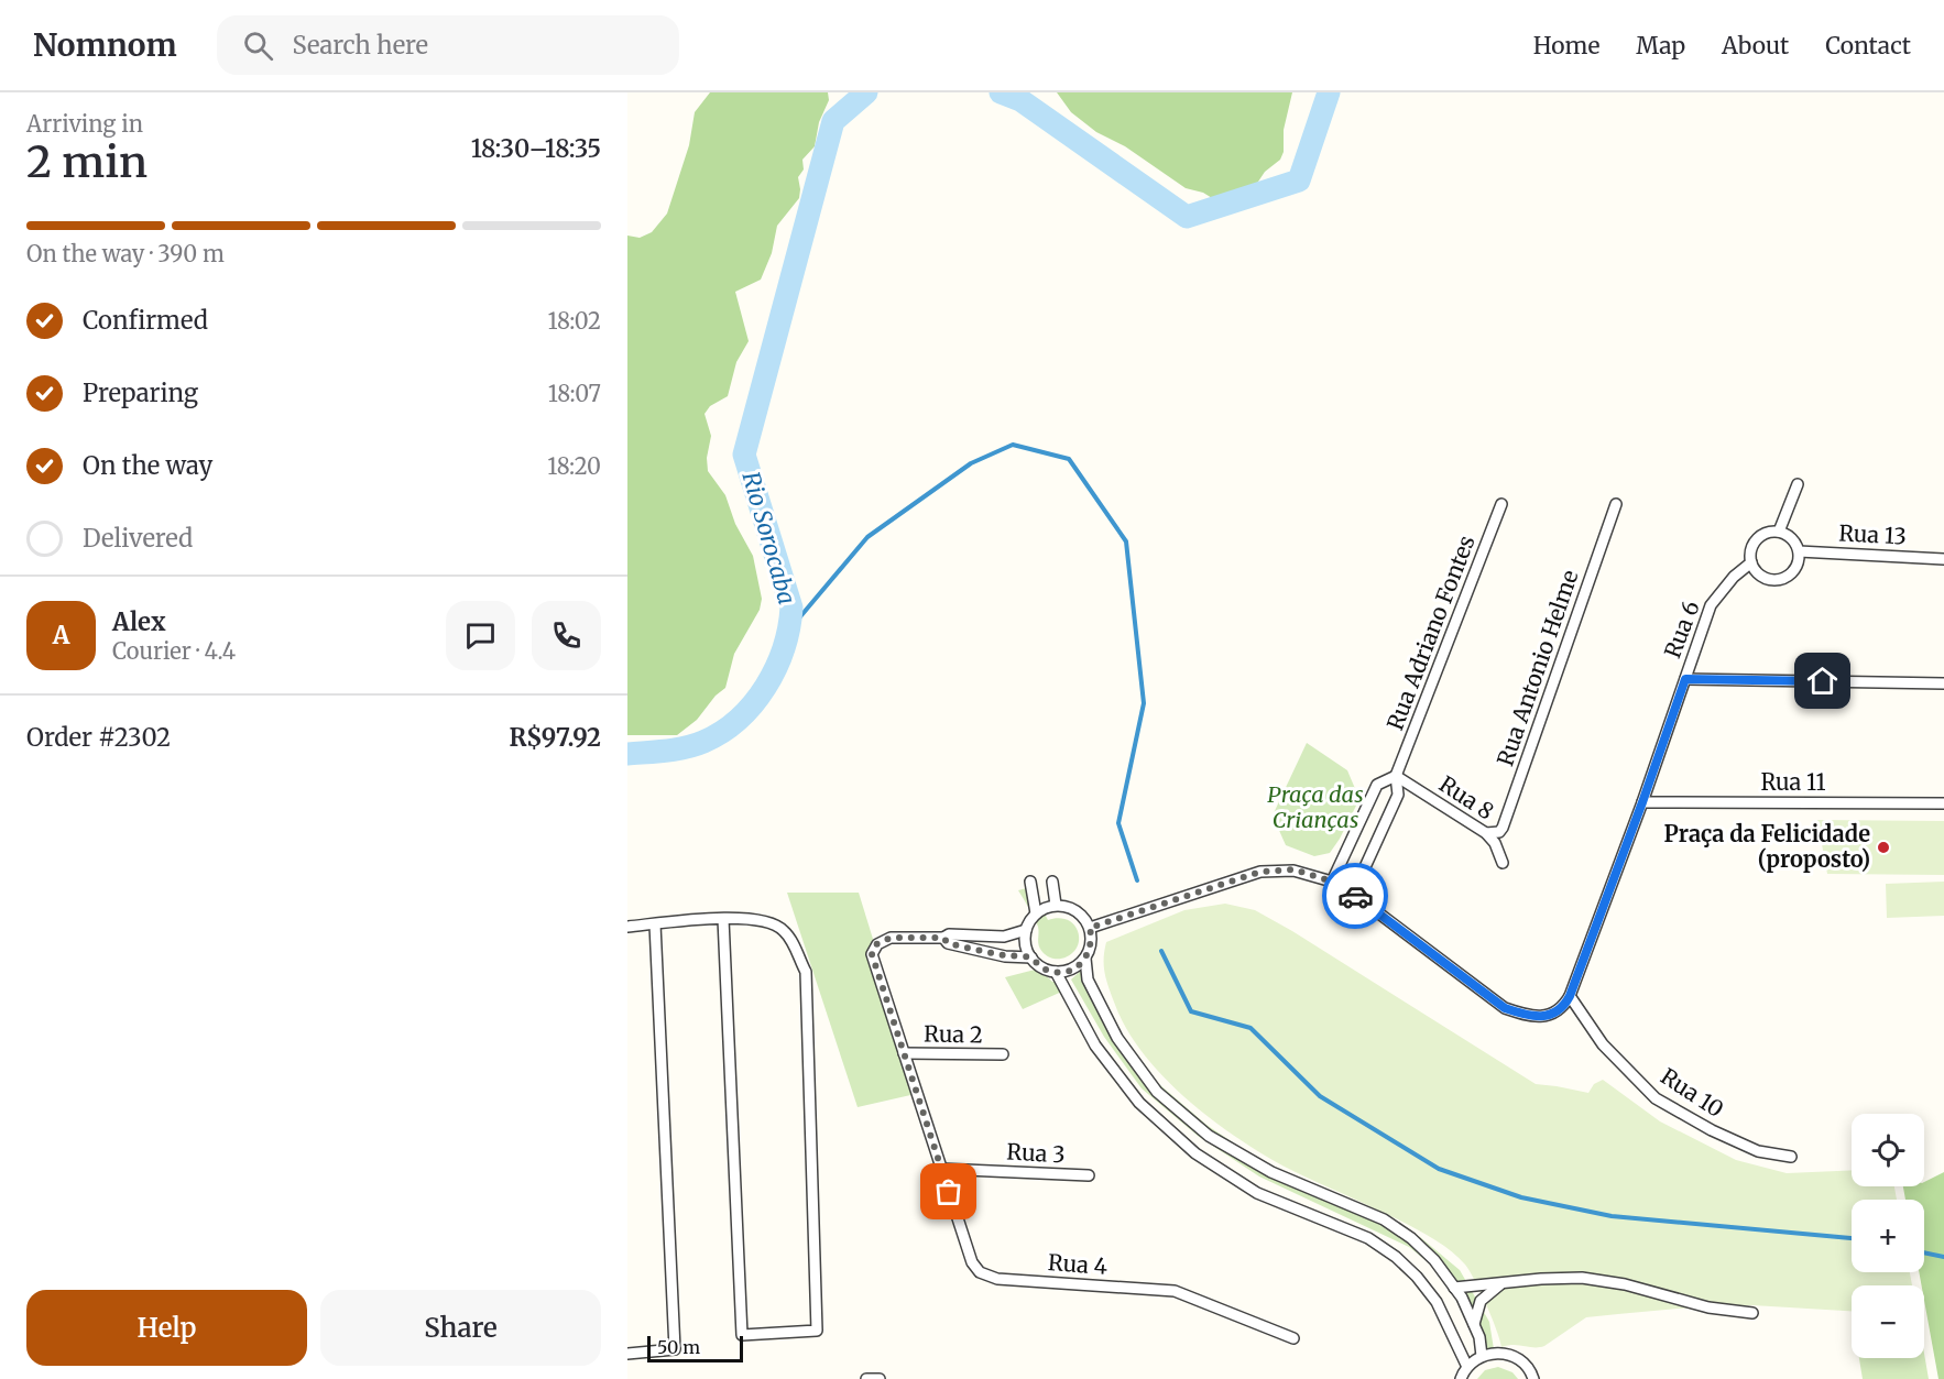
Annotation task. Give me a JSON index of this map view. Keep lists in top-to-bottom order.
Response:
{
  "streets": {
    "street": [
      "Rua 13",
      "Rua 6",
      "Rua Adriano Fontes",
      "Rua Antonio Helme",
      "Rua 11",
      "Rua 8",
      "Rua 2",
      "Rua 10",
      "Rua 3",
      "Rua 4"
    ]
  },
  "crossings": [
    ["Rua 13", "Rua 6"],
    ["Rua 6", "Rua Adriano Fontes"],
    ["Rua 6", "Rua 11"],
    ["Rua 6", "Rua 10"],
    ["Rua Adriano Fontes", "Rua 8"],
    ["Rua Antonio Helme", "Rua 8"],
    ["Rua 3", "Rua 4"]
  ],
  "water": ["Rio Sorocaba"],
  "parks": ["Praça das Crianças"],
  "places": ["Praça da Felicidade (proposto)"],
  "scale_bar": "50 m",
  "page": {
    "header": "Nomnom",
    "search": "Search here",
    "nav": [
      "Home",
      "Map",
      "About",
      "Contact"
    ],
    "heading": ["2 min", "Arriving in", "18:30–18:35"],
    "panel": [
      "Alex",
      "Courier · 4.4",
      "Order #2302",
      "R$97.92"
    ],
    "bar": "On the way · 390 m",
    "list": [
      ["Confirmed", "18:02"],
      ["Preparing", "18:07"],
      ["On the way", "18:20"],
      "Delivered"
    ],
    "round": "A",
    "map_buttons": ["+", "−"],
    "buttons": ["Help", "Share"],
    "scale": "50 m"
  }
}
